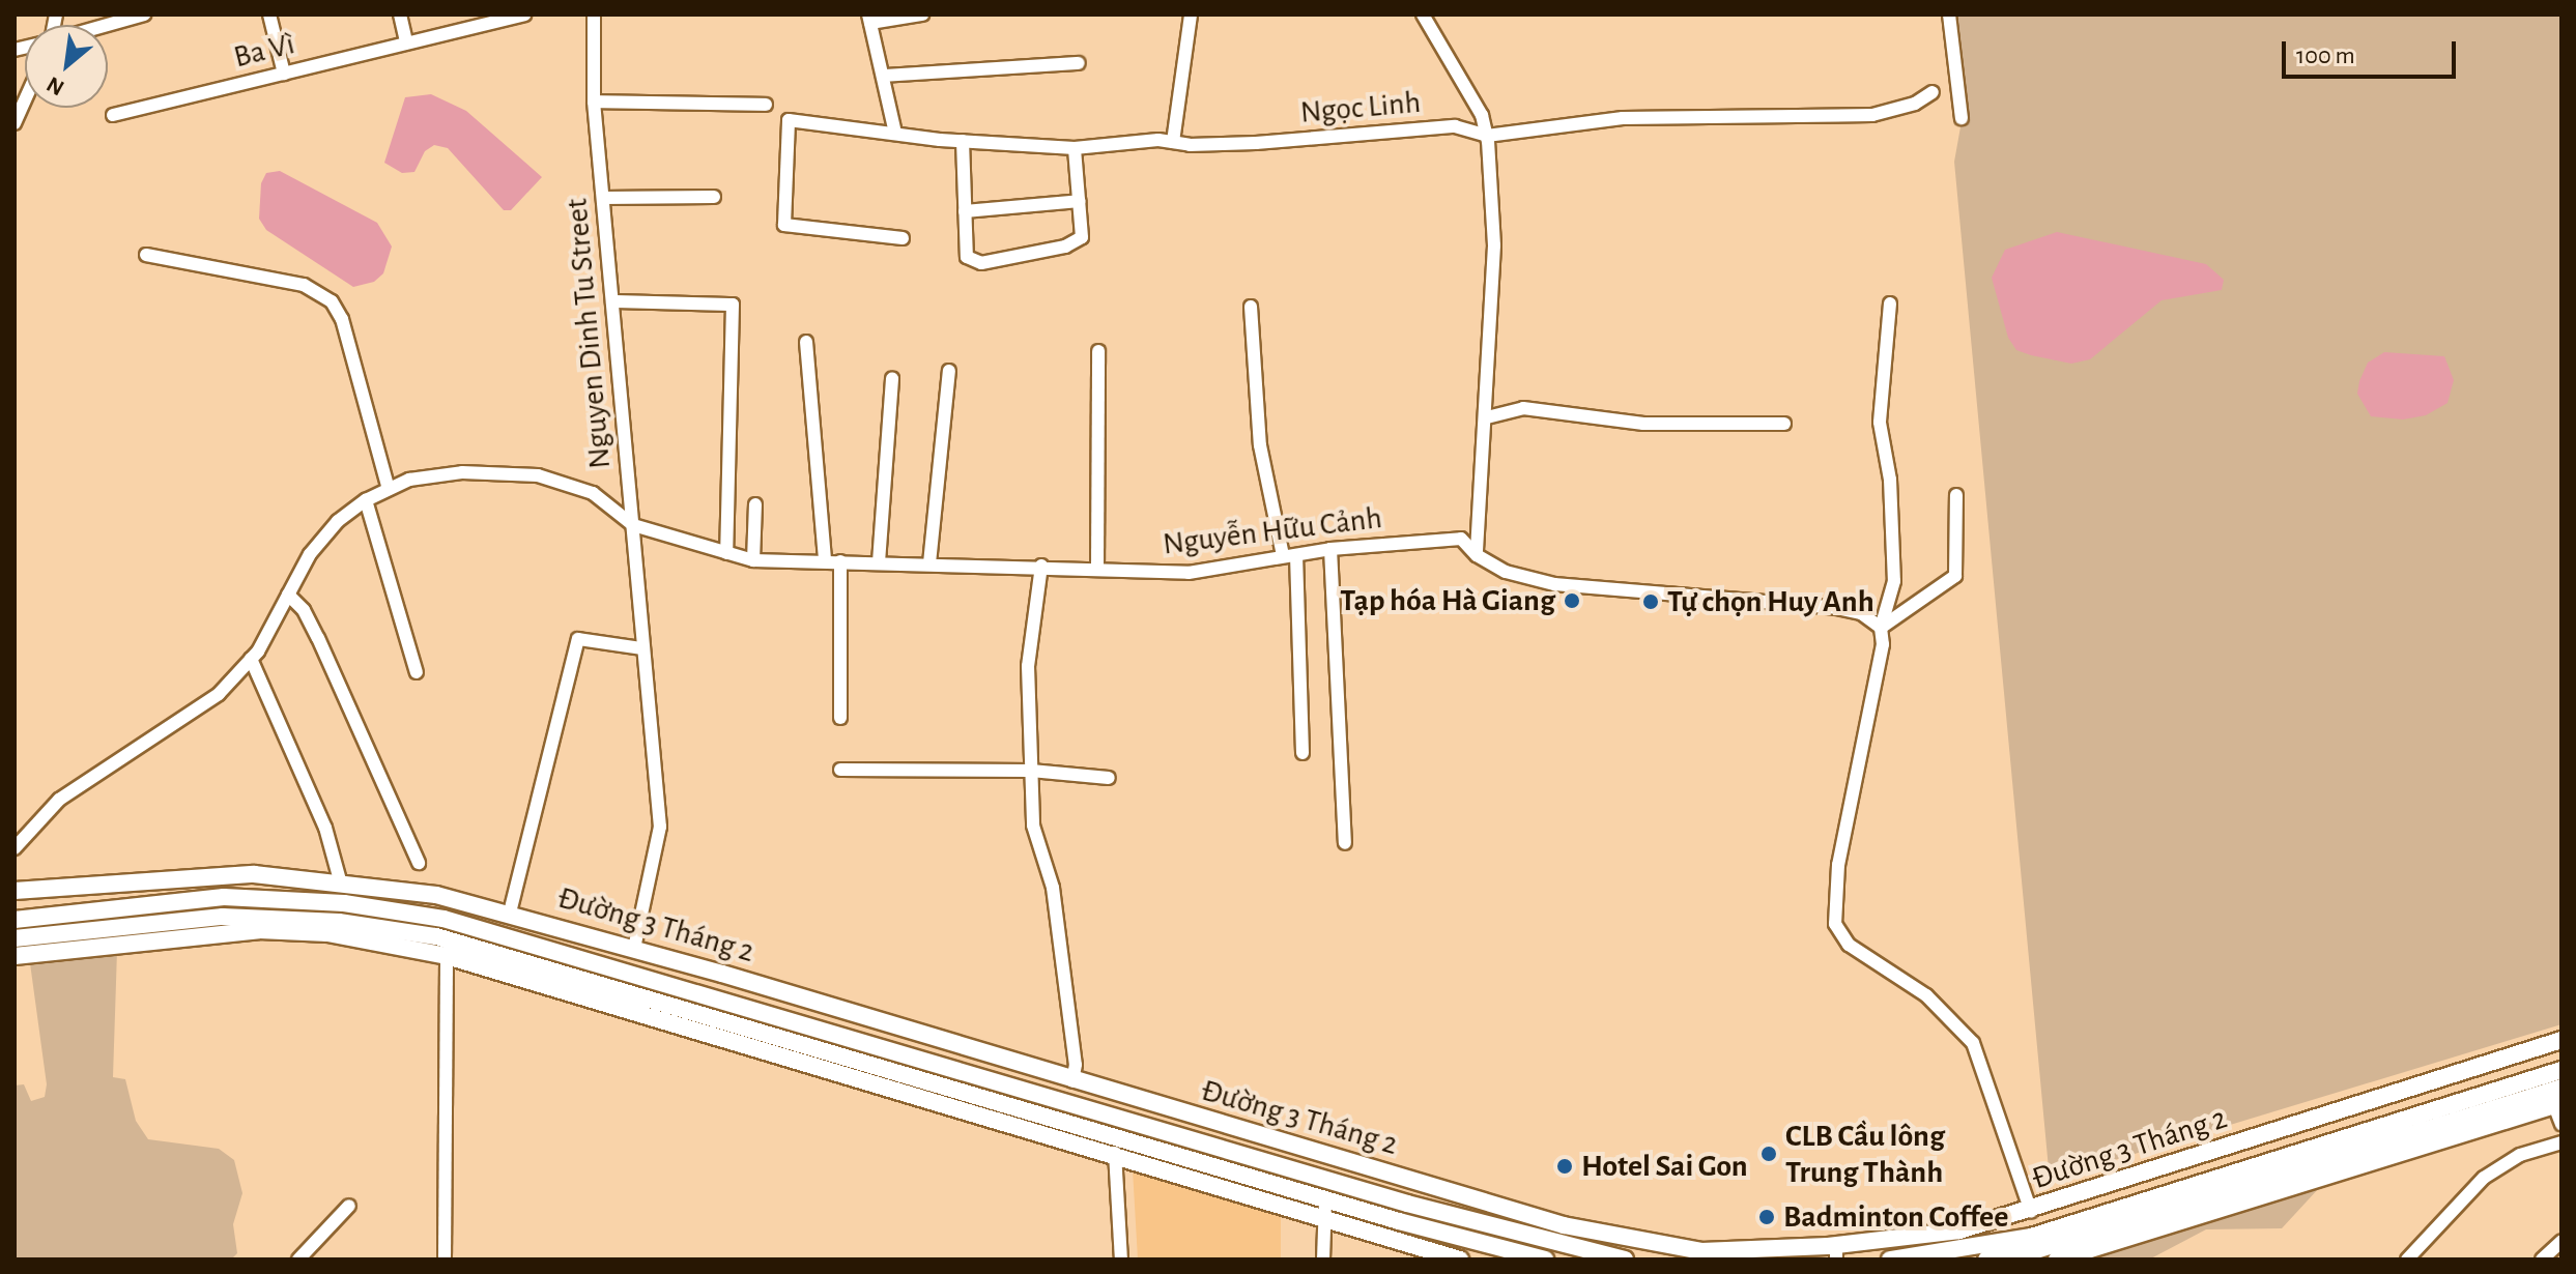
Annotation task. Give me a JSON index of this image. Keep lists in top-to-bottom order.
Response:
{
  "streets": {
    "main road": ["Đường 3 Tháng 2"],
    "street": [
      "Ba Vì",
      "Ngọc Linh",
      "Nguyen Dinh Tu Street",
      "Nguyễn Hữu Cảnh"
    ]
  },
  "crossings": [
    ["Nguyen Dinh Tu Street", "Nguyễn Hữu Cảnh"],
    ["Nguyen Dinh Tu Street", "Đường 3 Tháng 2"]
  ],
  "places": [
    "Tạp hóa Hà Giang",
    "Tự chọn Huy Anh",
    "CLB Cầu lông Trung Thành",
    "Hotel Sai Gon",
    "Badminton Coffee"
  ],
  "scale_bar": "100 m",
  "north": "bottom left"
}
